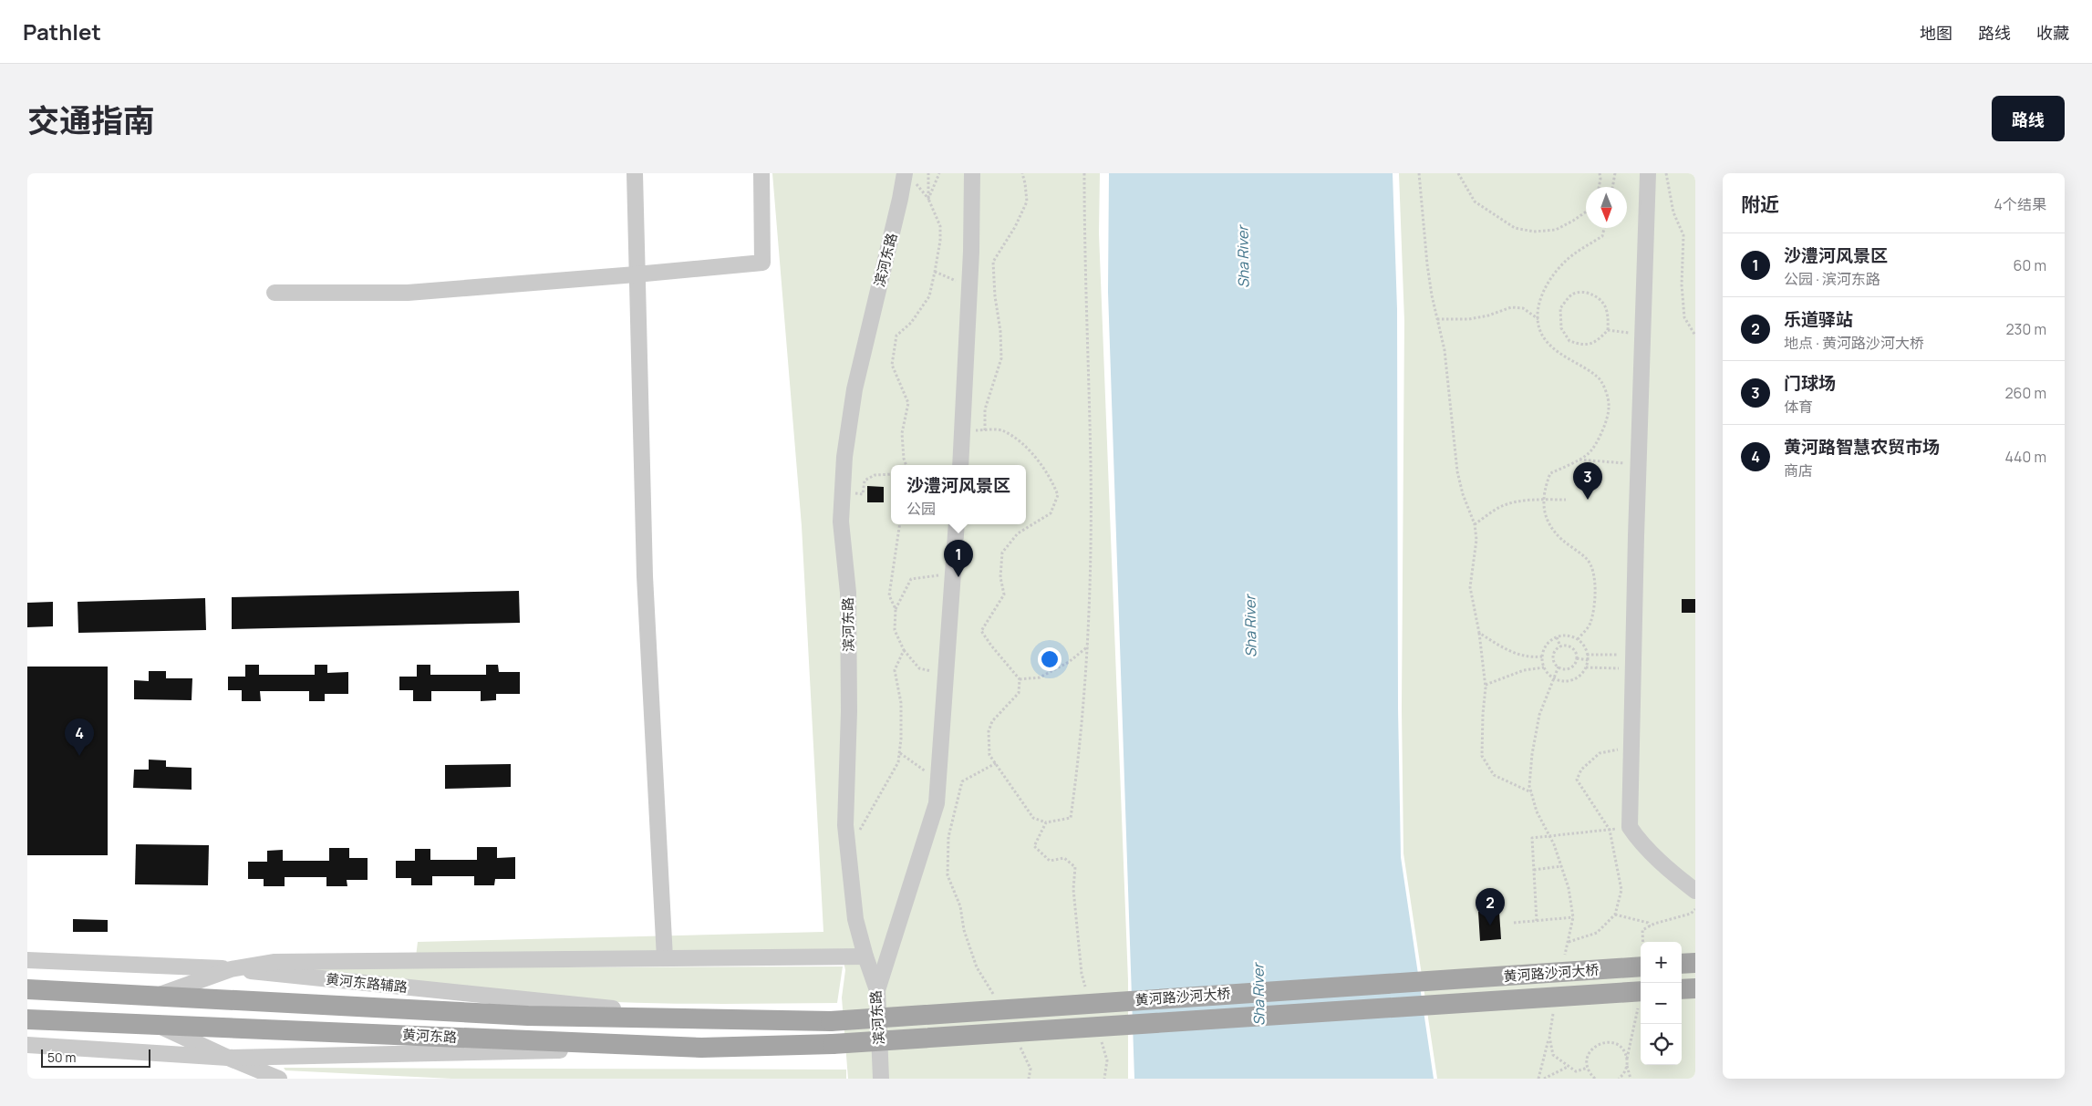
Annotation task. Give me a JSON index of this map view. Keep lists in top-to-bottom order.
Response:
{
  "streets": {
    "main road": ["黄河路沙河大桥", "黄河东路"],
    "street": ["滨河东路", "黄河东路辅路"]
  },
  "crossings": [
    ["黄河路沙河大桥", "黄河东路"],
    ["黄河东路辅路", "黄河东路"]
  ],
  "water": ["Sha River"],
  "scale_bar": "50 m",
  "north": "bottom",
  "page": {
    "header": "Pathlet",
    "nav": ["地图", "路线", "收藏"],
    "title": "交通指南",
    "buttons": "路线",
    "heading": ["附近", "4个结果"],
    "list": [
      {
        "mark": "1",
        "name": "沙澧河风景区",
        "note": "公园 · 滨河东路",
        "value": "60 m"
      },
      {
        "mark": "2",
        "name": "乐道驿站",
        "note": "地点 · 黄河路沙河大桥",
        "value": "230 m"
      },
      {
        "mark": "3",
        "name": "门球场",
        "note": "体育",
        "value": "260 m"
      },
      {
        "mark": "4",
        "name": "黄河路智慧农贸市场",
        "note": "商店",
        "value": "440 m"
      }
    ],
    "pins": [
      "3",
      "1",
      "4",
      "2"
    ],
    "popup": ["沙澧河风景区", "公园"],
    "map_buttons": ["+", "−"],
    "scale": "50 m"
  }
}
